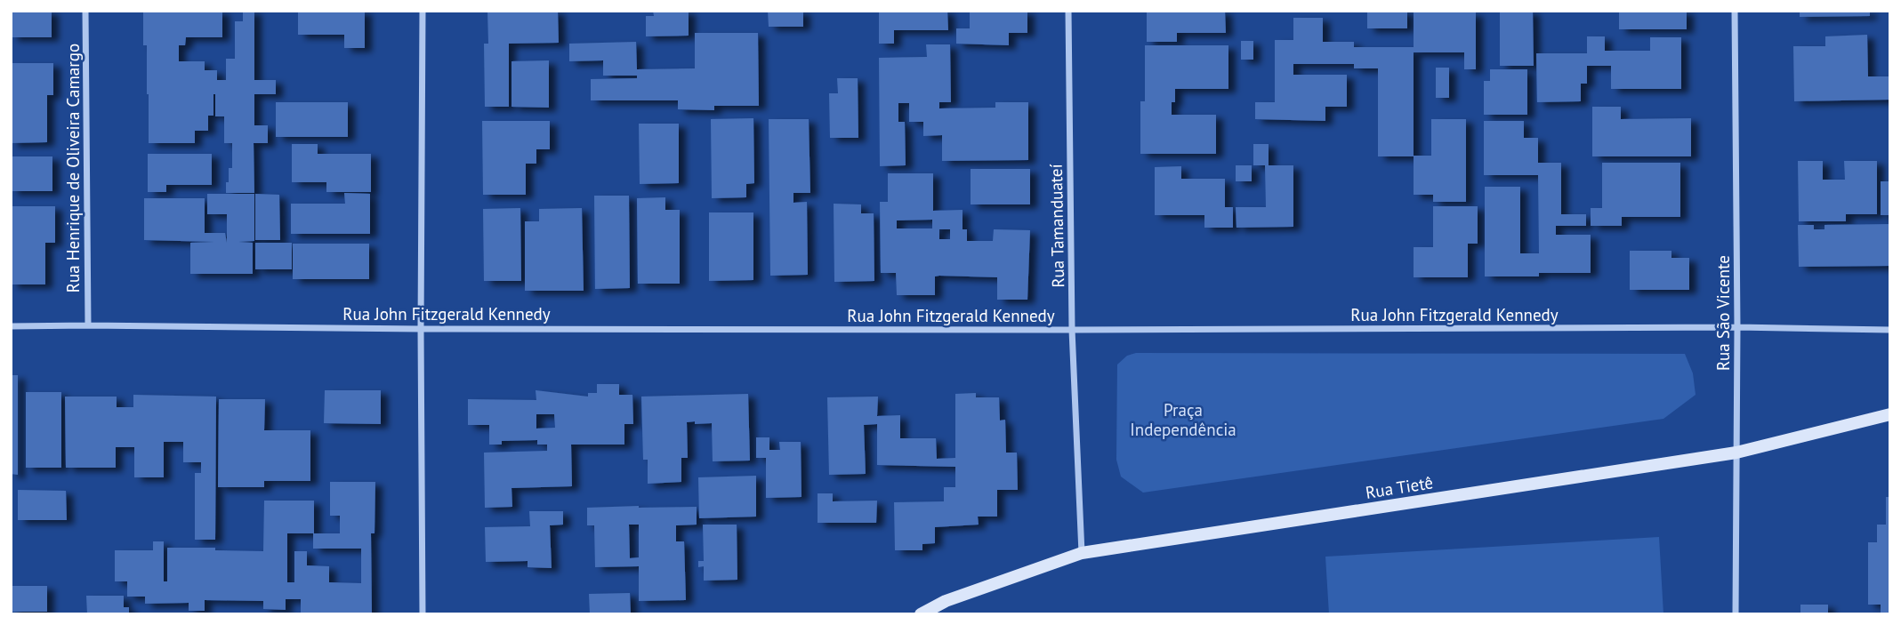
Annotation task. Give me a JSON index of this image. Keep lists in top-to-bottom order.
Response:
{
  "streets": {
    "street": [
      "Rua Henrique de Oliveira Camargo",
      "Rua Tamanduateí",
      "Rua São Vicente",
      "Rua John Fitzgerald Kennedy",
      "Rua Tietê"
    ]
  },
  "crossings": [
    ["Rua Henrique de Oliveira Camargo", "Rua John Fitzgerald Kennedy"],
    ["Rua Tamanduateí", "Rua John Fitzgerald Kennedy"],
    ["Rua Tamanduateí", "Rua Tietê"],
    ["Rua São Vicente", "Rua John Fitzgerald Kennedy"],
    ["Rua São Vicente", "Rua Tietê"]
  ],
  "parks": ["Praça Independência"]
}
